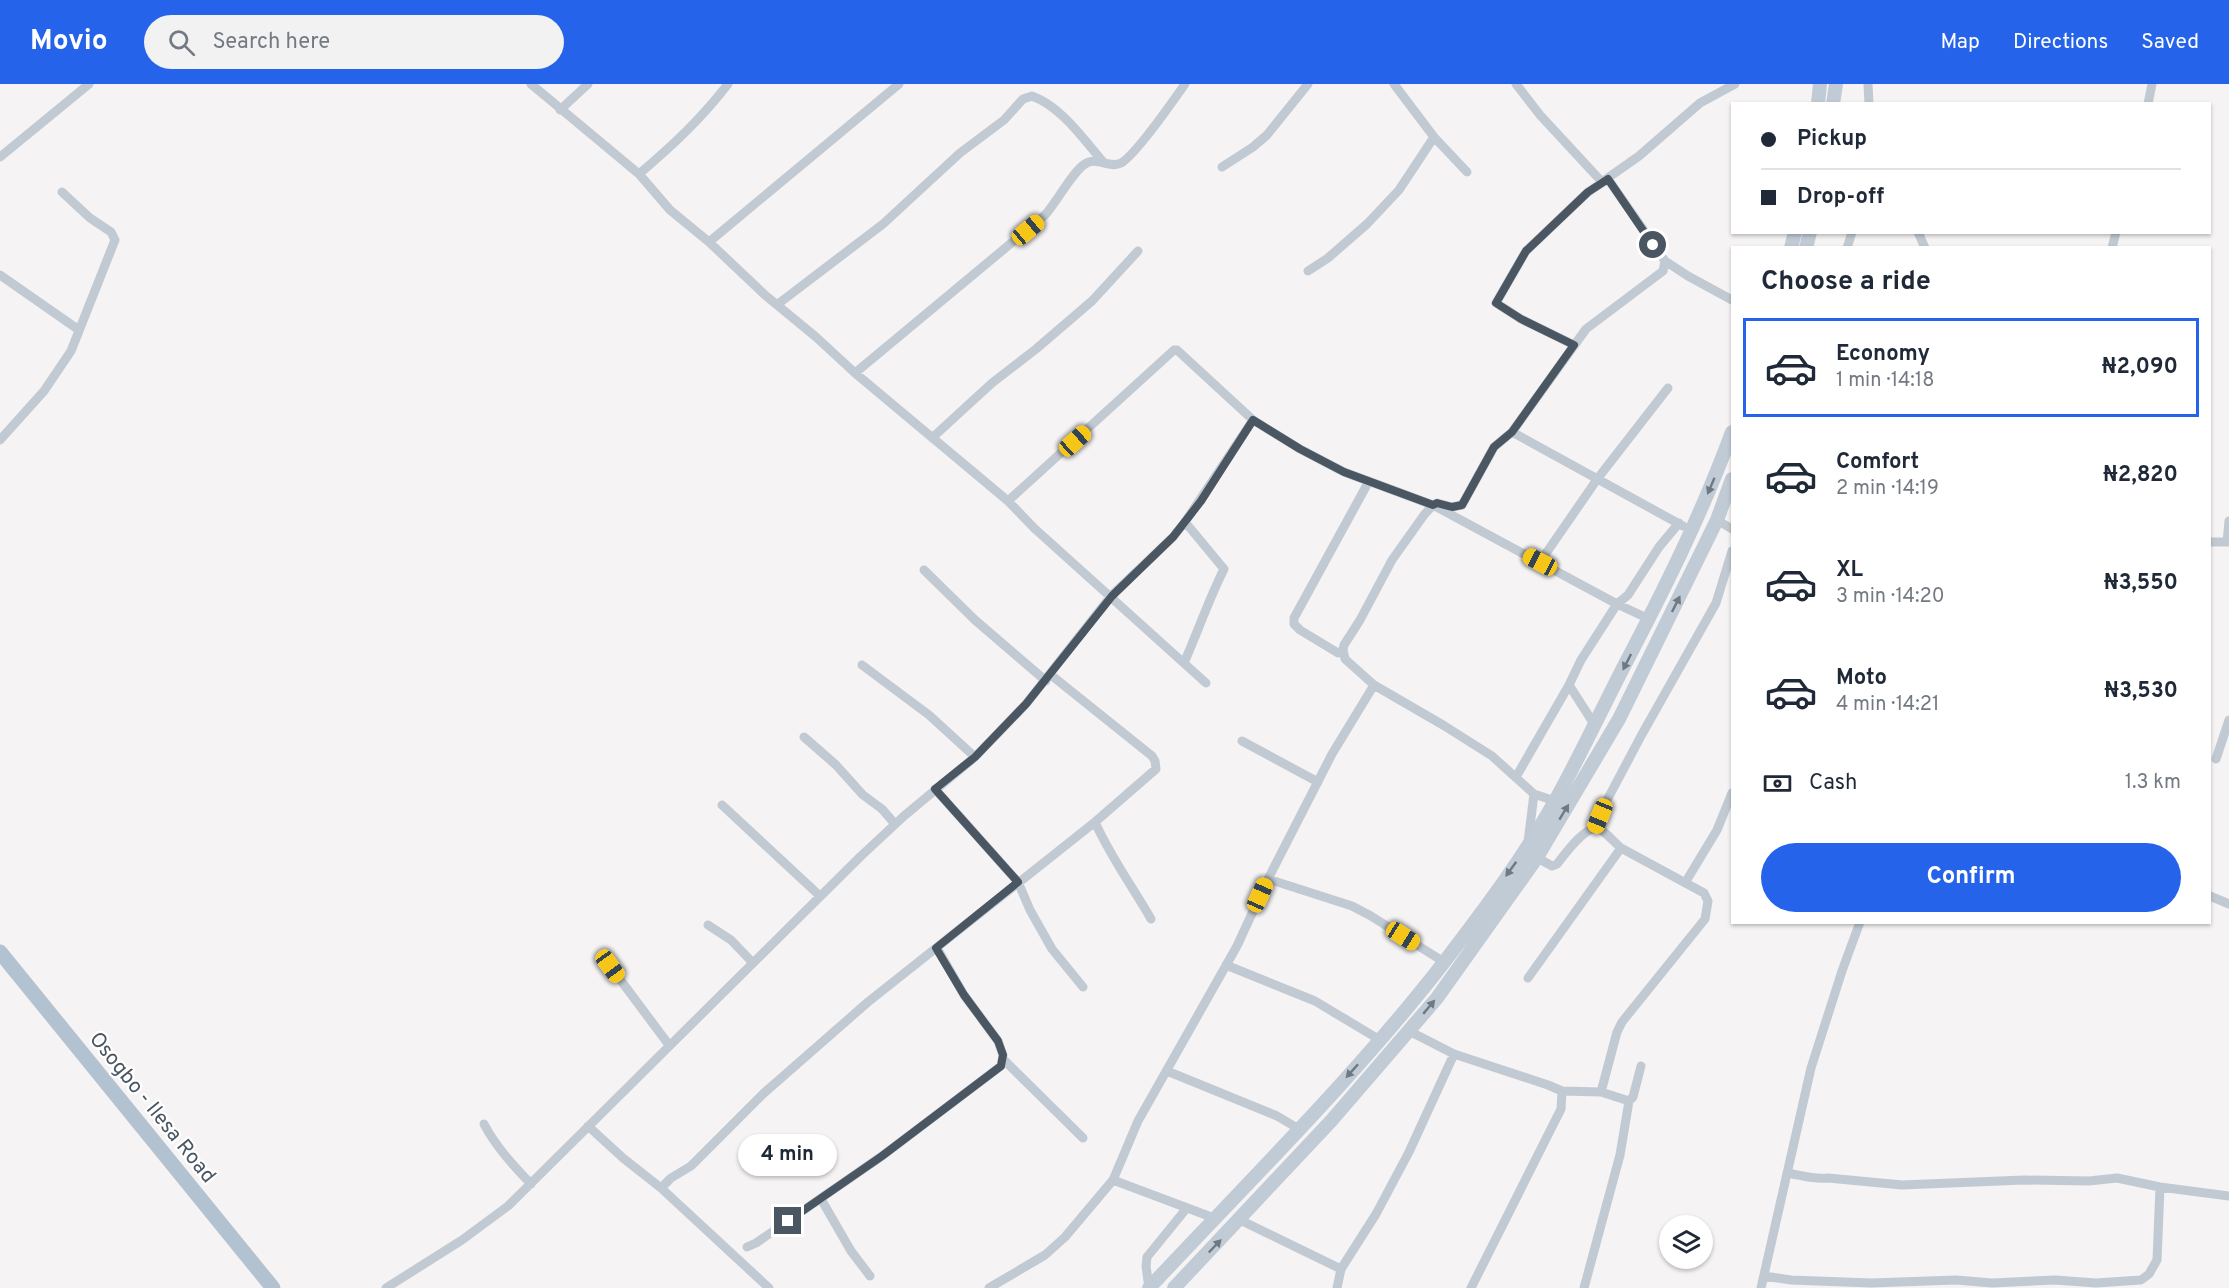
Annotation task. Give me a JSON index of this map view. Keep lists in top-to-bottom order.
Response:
{
  "streets": {
    "main road": ["Osogbo - Ilesa Road"]
  },
  "page": {
    "header": "Movio",
    "search": "Search here",
    "nav": ["Map", "Directions", "Saved"],
    "banner": ["Pickup", "Drop-off"],
    "heading": "Choose a ride",
    "list": [
      {
        "name": "Economy",
        "note": "1 min · 14:18",
        "value": "₦2,090"
      },
      {
        "name": "Comfort",
        "note": "2 min · 14:19",
        "value": "₦2,820"
      },
      {
        "name": "XL",
        "note": "3 min · 14:20",
        "value": "₦3,550"
      },
      {
        "name": "Moto",
        "note": "4 min · 14:21",
        "value": "₦3,530"
      }
    ],
    "pay": ["Cash", "1.3 km"],
    "buttons": "Confirm",
    "bubble": "4 min"
  }
}
